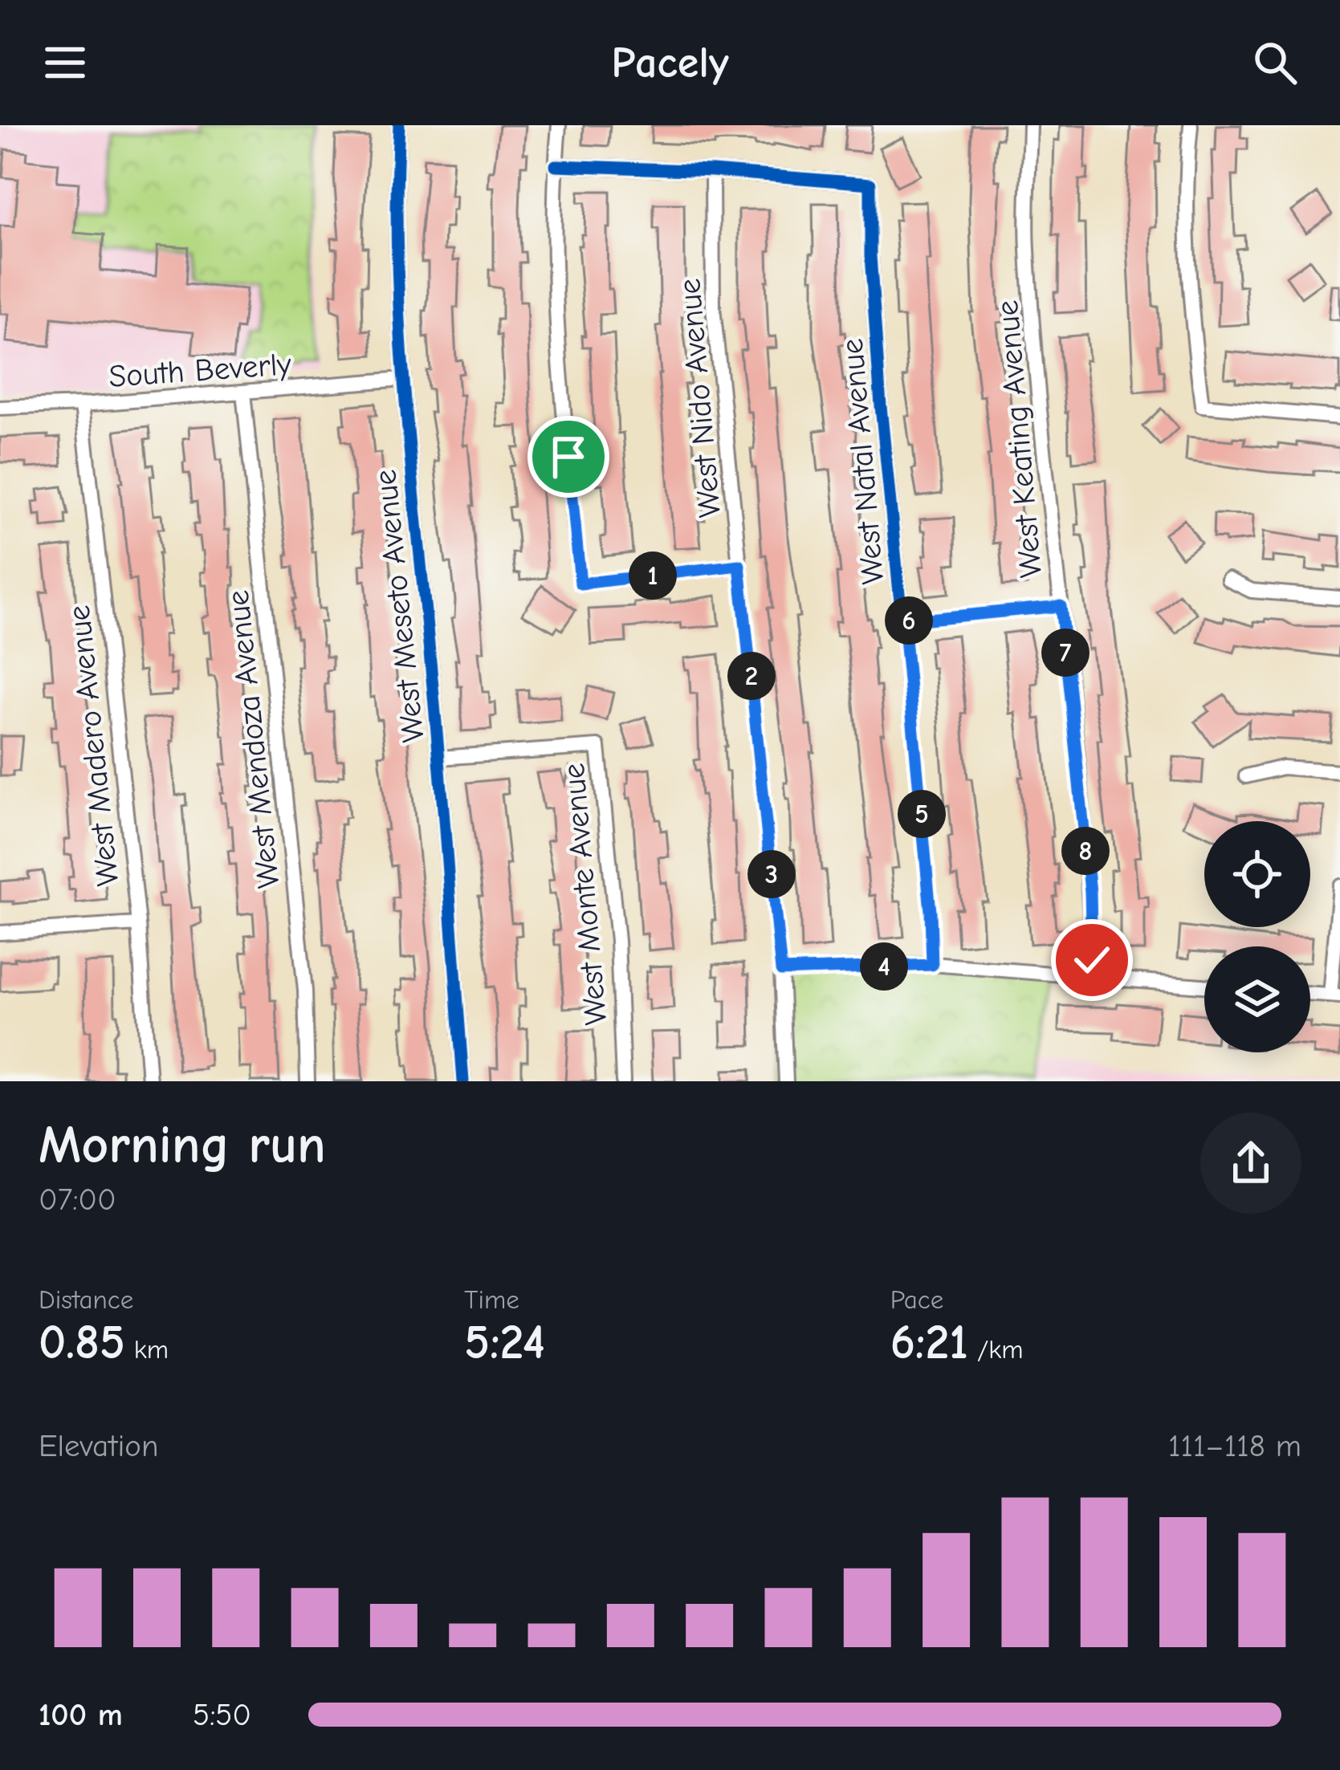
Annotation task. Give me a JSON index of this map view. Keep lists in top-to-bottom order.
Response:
{
  "streets": {
    "street": [
      "South Beverly",
      "West Nido Avenue",
      "West Keating Avenue",
      "West Natal Avenue",
      "West Meseto Avenue",
      "West Mendoza Avenue",
      "West Madero Avenue",
      "West Monte Avenue"
    ]
  },
  "crossings": [
    ["South Beverly", "West Meseto Avenue"],
    ["South Beverly", "West Mendoza Avenue"],
    ["South Beverly", "West Madero Avenue"],
    ["West Nido Avenue", "West Natal Avenue"],
    ["West Meseto Avenue", "West Monte Avenue"]
  ],
  "page": {
    "header": "Pacely",
    "pins": [
      "1",
      "6",
      "7",
      "2",
      "5",
      "8",
      "3",
      "4"
    ],
    "heading": ["Morning run", "07:00"],
    "stats": [
      ["Distance", "0.85 km"],
      ["Time", "5:24"],
      ["Pace", "6:21 /km"]
    ],
    "chart": ["Elevation", "111–118 m"],
    "list": [
      {
        "name": "100 m",
        "note": "5:50"
      }
    ]
  }
}
